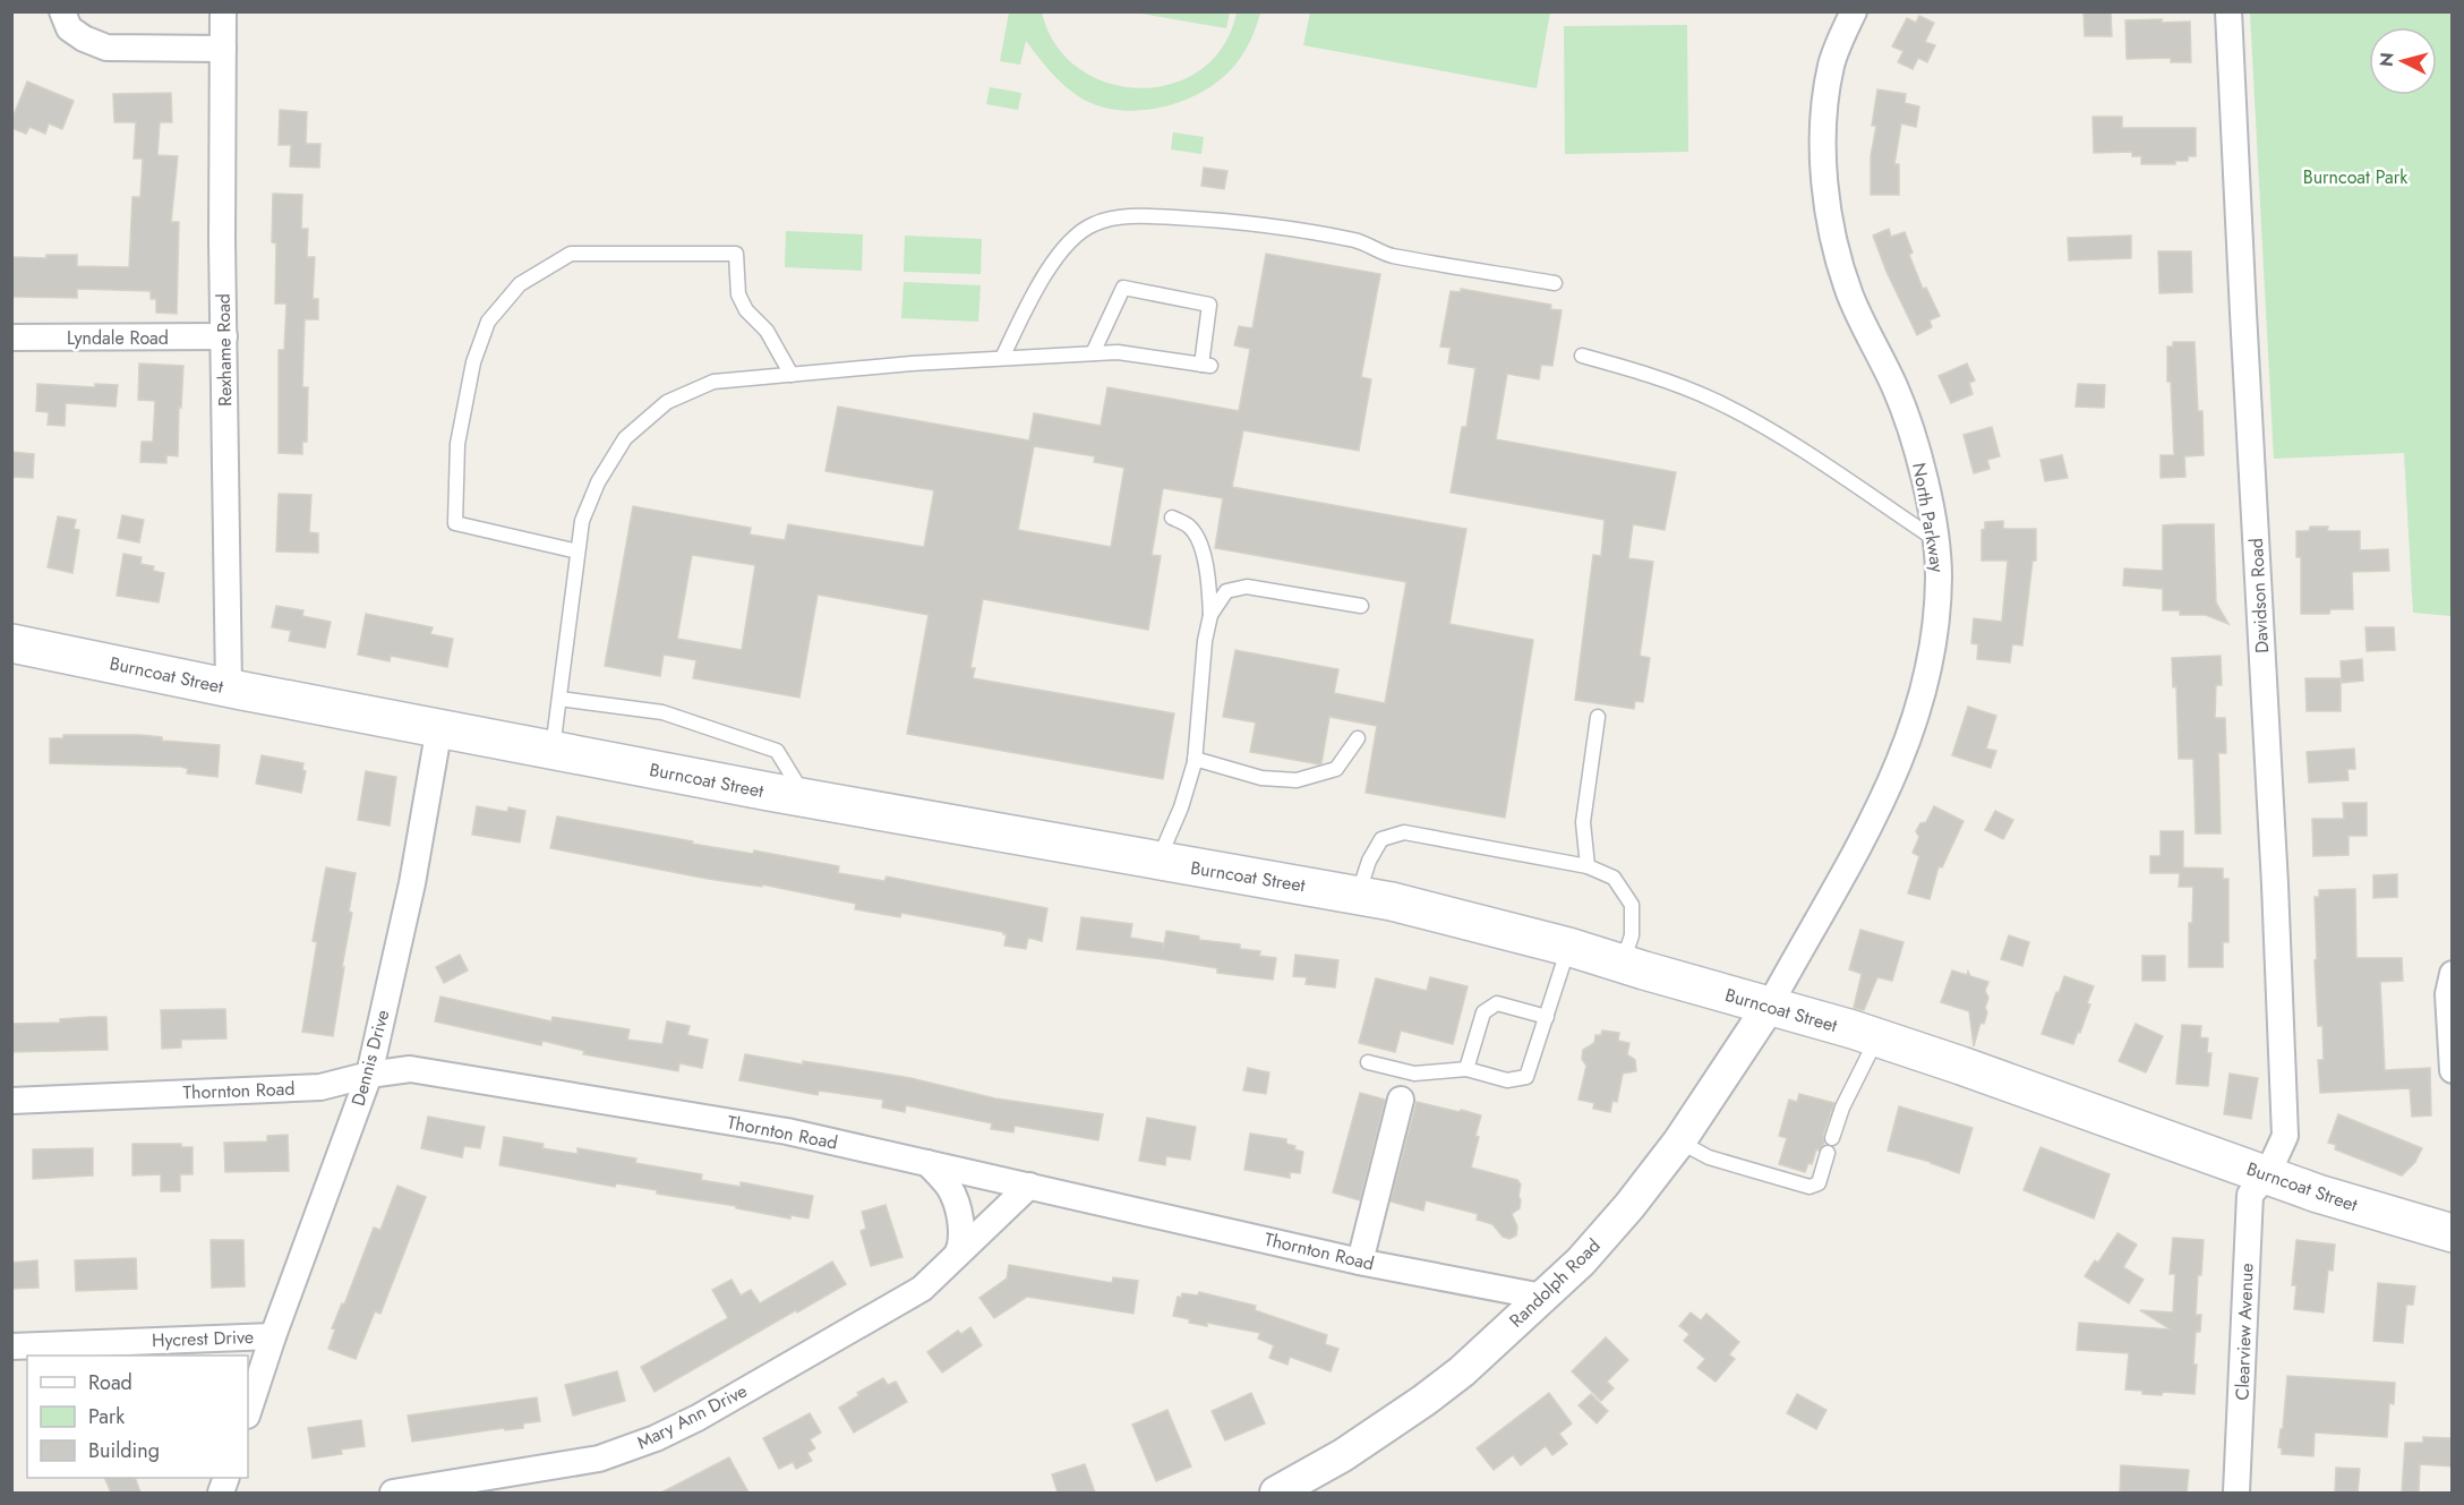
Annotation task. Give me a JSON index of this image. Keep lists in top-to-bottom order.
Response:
{
  "streets": {
    "main road": ["Burncoat Street"],
    "street": [
      "Lyndale Road",
      "Rexhame Road",
      "North Parkway",
      "Davidson Road",
      "Dennis Drive",
      "Thornton Road",
      "Randolph Road",
      "Clearview Avenue",
      "Hycrest Drive",
      "Mary Ann Drive"
    ]
  },
  "crossings": [
    ["Lyndale Road", "Rexhame Road"],
    ["Rexhame Road", "Burncoat Street"],
    ["North Parkway", "Burncoat Street"],
    ["North Parkway", "Randolph Road"],
    ["Davidson Road", "Burncoat Street"],
    ["Davidson Road", "Clearview Avenue"],
    ["Burncoat Street", "Dennis Drive"],
    ["Burncoat Street", "Randolph Road"],
    ["Burncoat Street", "Clearview Avenue"],
    ["Dennis Drive", "Thornton Road"],
    ["Dennis Drive", "Hycrest Drive"],
    ["Thornton Road", "Randolph Road"],
    ["Thornton Road", "Mary Ann Drive"]
  ],
  "parks": ["Burncoat Park"],
  "legend": ["Road", "Park", "Building"],
  "north": "left"
}
